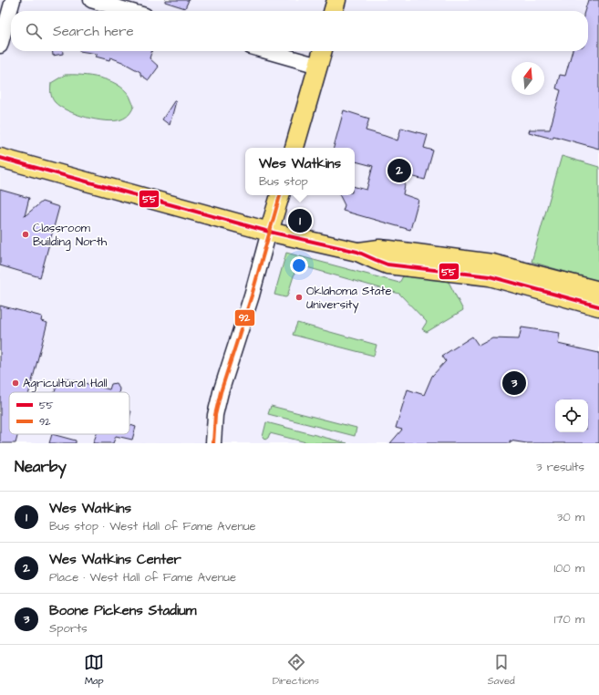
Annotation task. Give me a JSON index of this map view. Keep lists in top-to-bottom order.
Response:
{
  "places": ["Classroom Building North", "Oklahoma State University", "Agricultural Hall"],
  "lines": ["transit line 55", "transit line 92"],
  "legend": ["55", "92"],
  "north": "top",
  "page": {
    "search": "Search here",
    "popup": ["Wes Watkins", "Bus stop"],
    "pins": ["2", "1", "3"],
    "heading": ["Nearby", "3 results"],
    "list": [
      {
        "mark": "1",
        "name": "Wes Watkins",
        "note": "Bus stop · West Hall of Fame Avenue",
        "value": "30 m"
      },
      {
        "mark": "2",
        "name": "Wes Watkins Center",
        "note": "Place · West Hall of Fame Avenue",
        "value": "100 m"
      },
      {
        "mark": "3",
        "name": "Boone Pickens Stadium",
        "note": "Sports",
        "value": "170 m"
      }
    ],
    "nav": ["Map", "Directions", "Saved"]
  }
}
